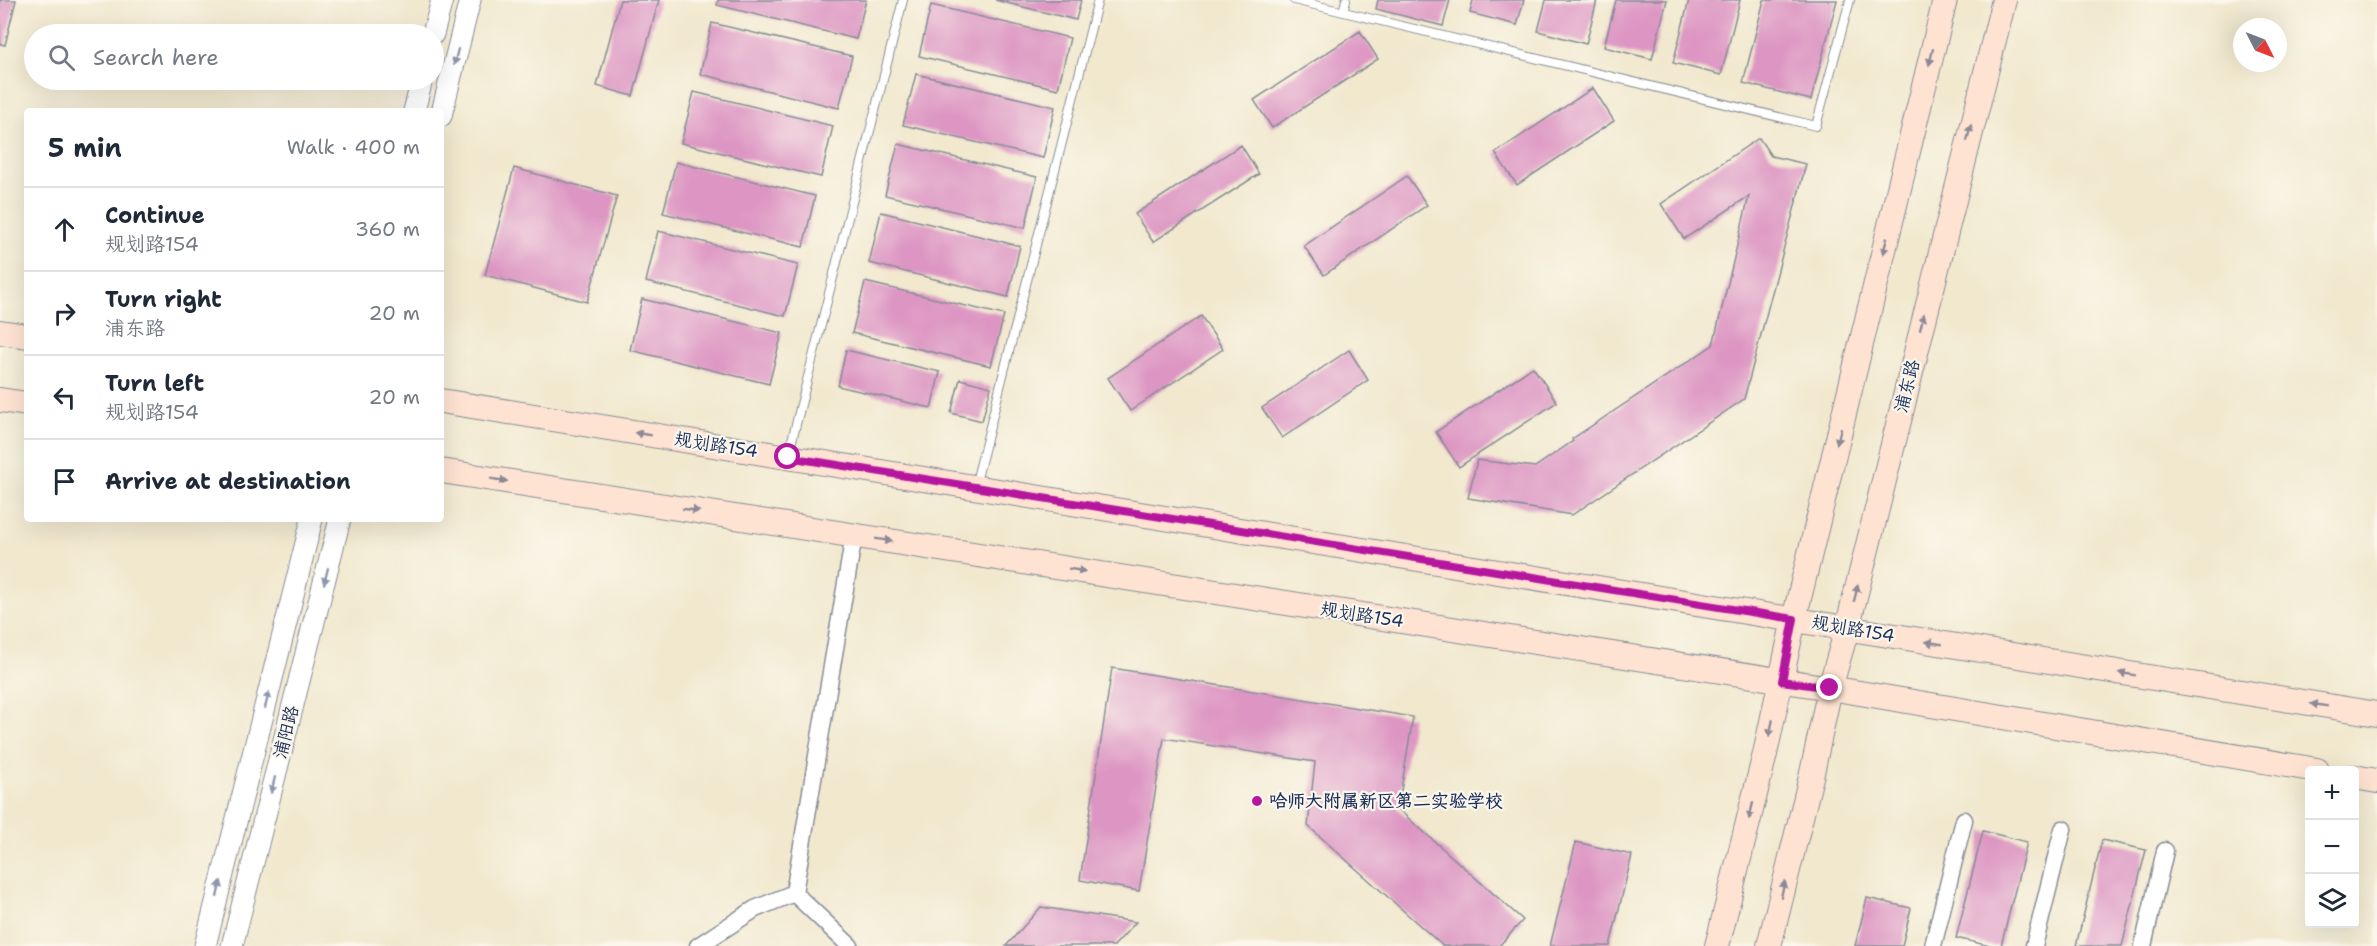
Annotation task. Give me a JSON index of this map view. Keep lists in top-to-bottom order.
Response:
{
  "streets": {
    "main road": ["浦东路", "规划路154"],
    "street": ["浦阳路"]
  },
  "crossings": [
    ["浦东路", "规划路154"]
  ],
  "places": ["哈师大附属新区第二实验学校"],
  "north": "bottom right",
  "page": {
    "search": "Search here",
    "heading": ["5 min", "Walk · 400 m"],
    "list": [
      ["Continue", "规划路154", "360 m"],
      ["Turn right", "浦东路", "20 m"],
      ["Turn left", "规划路154", "20 m"],
      "Arrive at destination"
    ],
    "map_buttons": ["+", "−"]
  }
}
